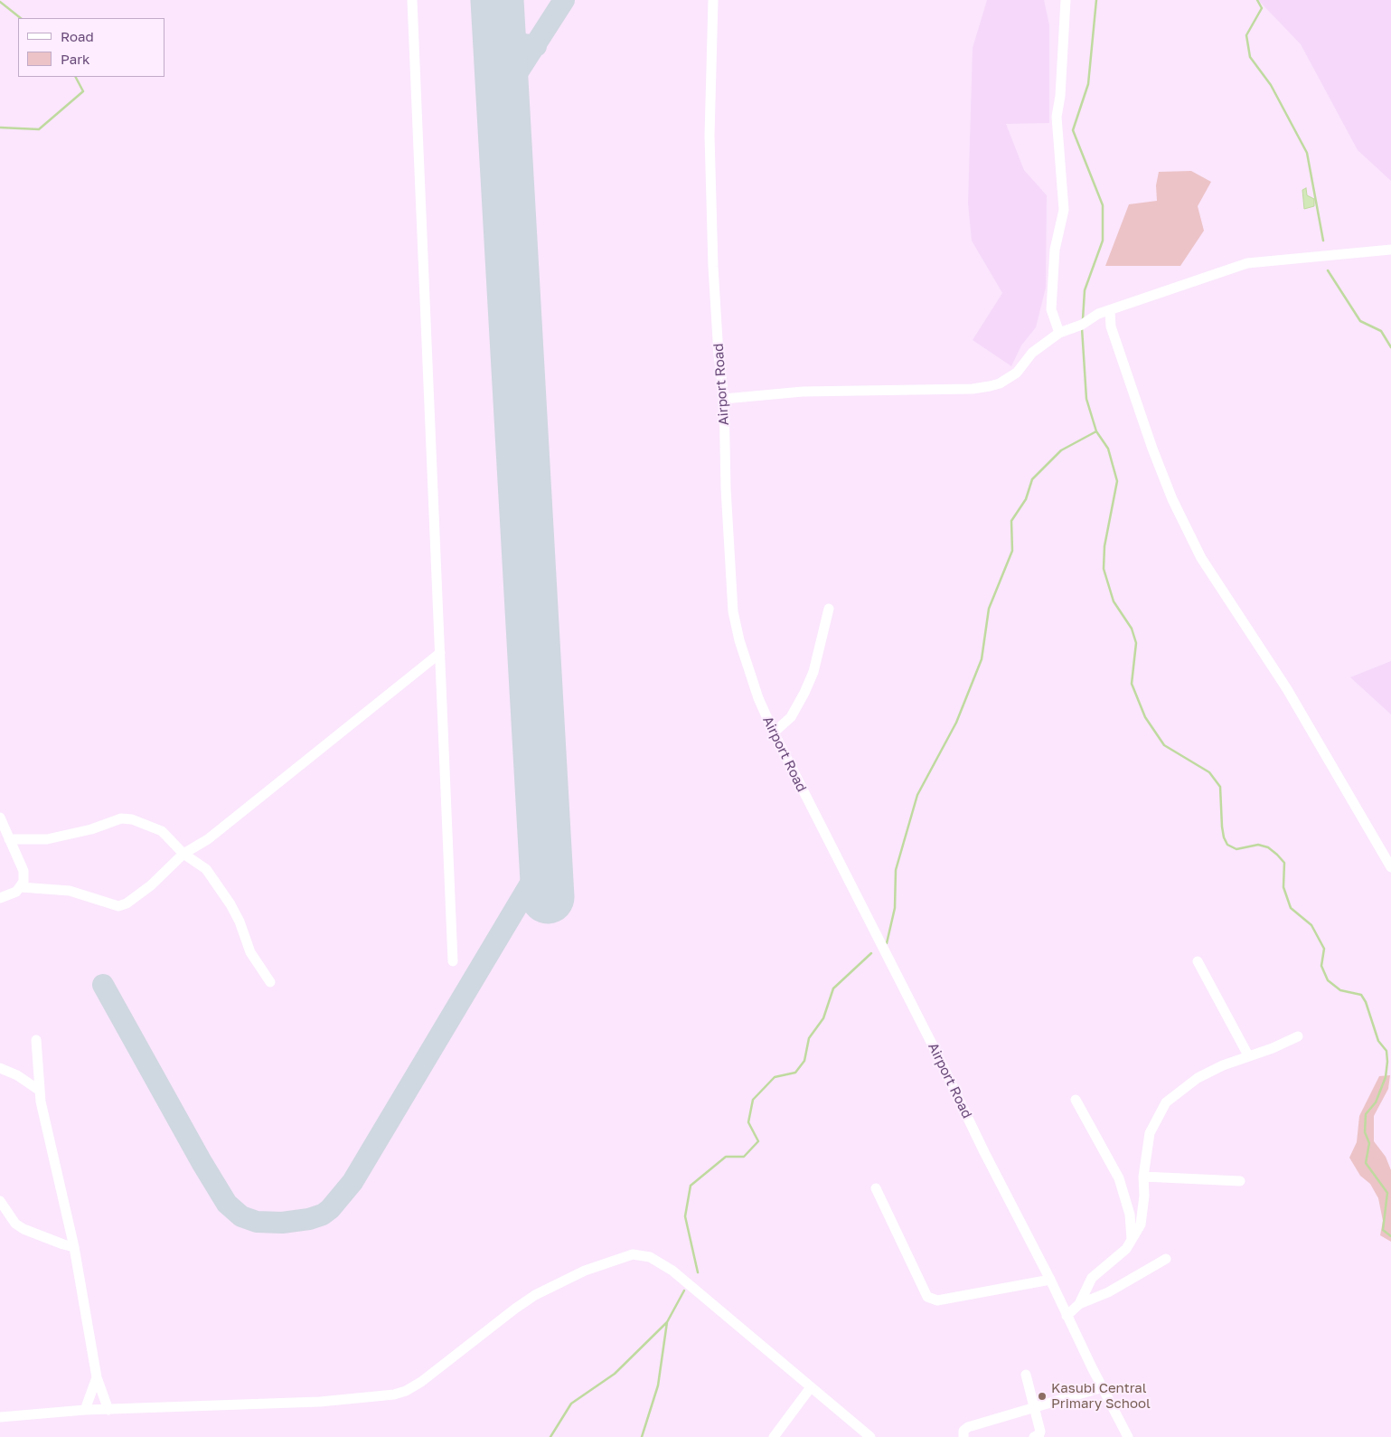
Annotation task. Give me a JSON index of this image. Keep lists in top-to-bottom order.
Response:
{
  "streets": {
    "street": ["Airport Road"]
  },
  "places": ["Kasubi Central Primary School"],
  "legend": ["Road", "Park"]
}
